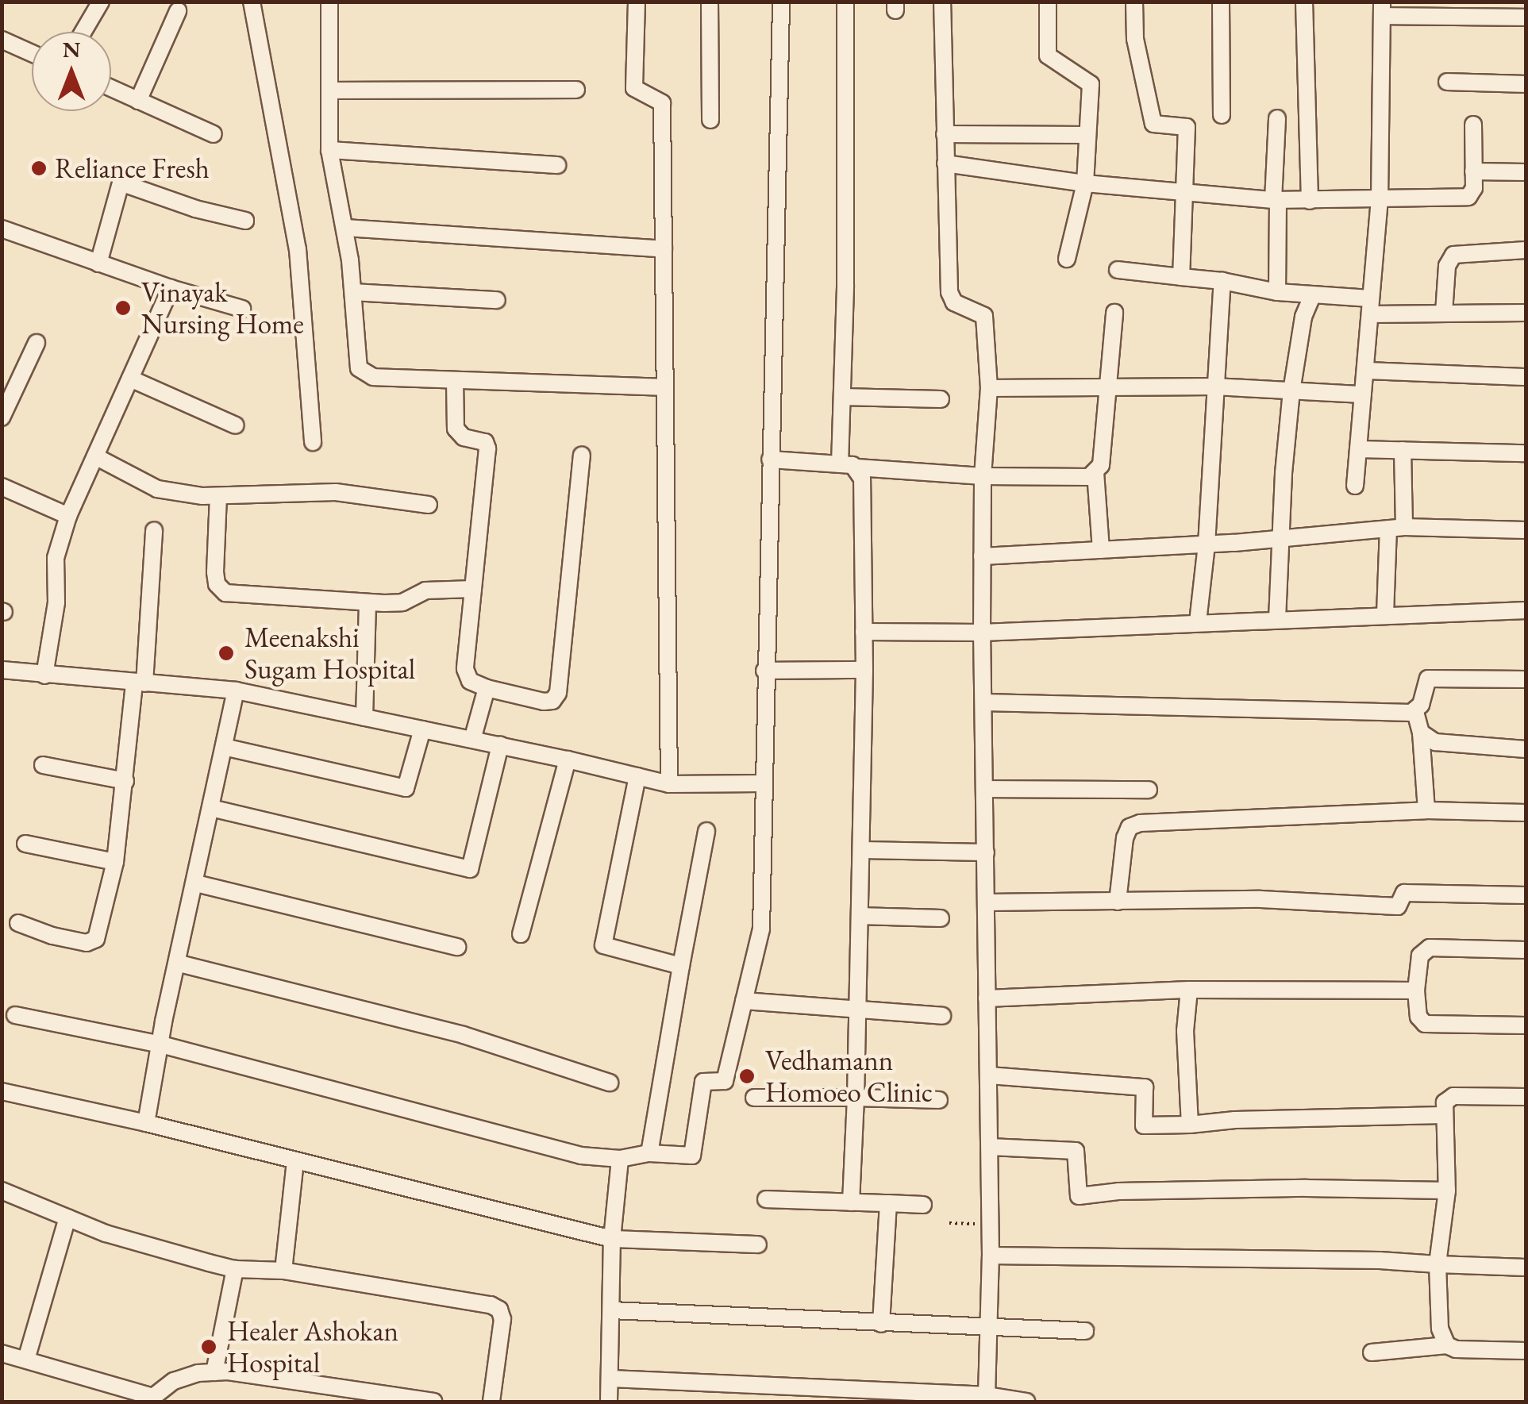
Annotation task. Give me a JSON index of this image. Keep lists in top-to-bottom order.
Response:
{
  "places": [
    "Reliance Fresh",
    "Vinayak Nursing Home",
    "Meenakshi Sugam Hospital",
    "Vedhamann Homoeo Clinic",
    "Healer Ashokan Hospital"
  ],
  "north": "top"
}
